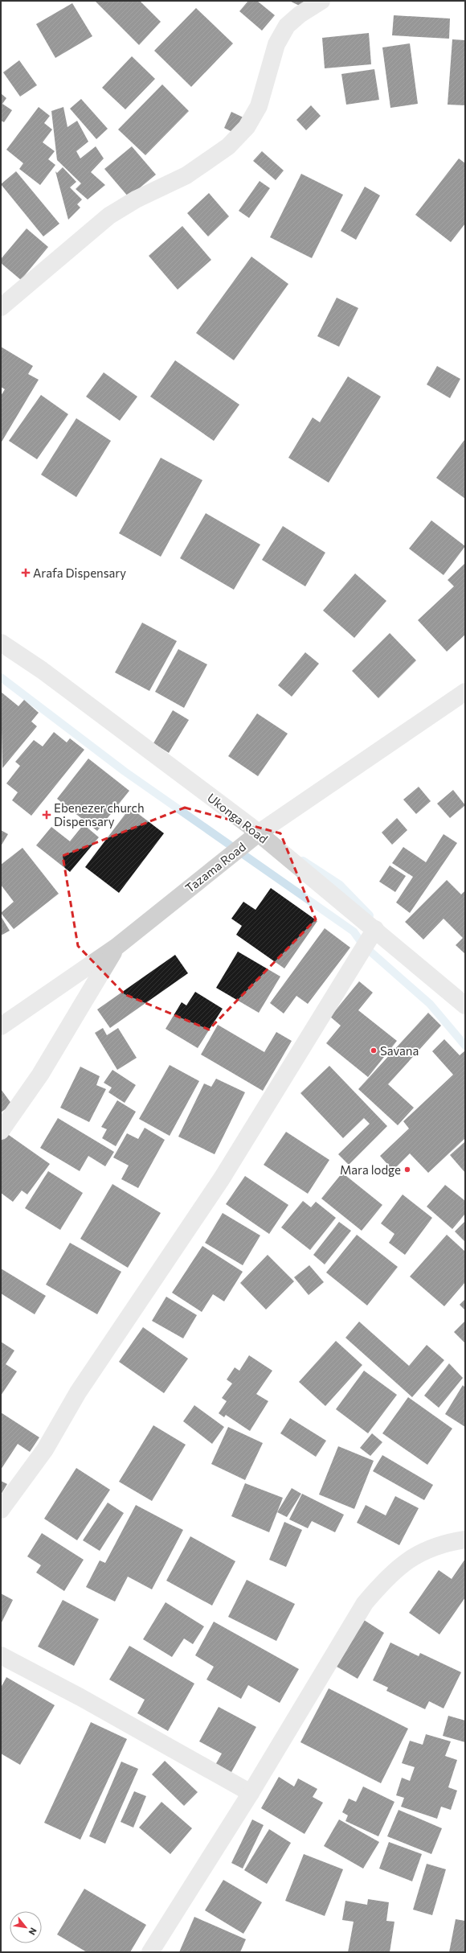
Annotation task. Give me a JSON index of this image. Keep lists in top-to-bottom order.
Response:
{
  "streets": {
    "street": ["Ukonga Road", "Tazama Road"]
  },
  "crossings": [
    ["Ukonga Road", "Tazama Road"]
  ],
  "places": {
    "health": ["Arafa Dispensary", "Ebenezer church Dispensary"],
    "other": ["Savana", "Mara lodge"]
  },
  "north": "bottom right"
}
